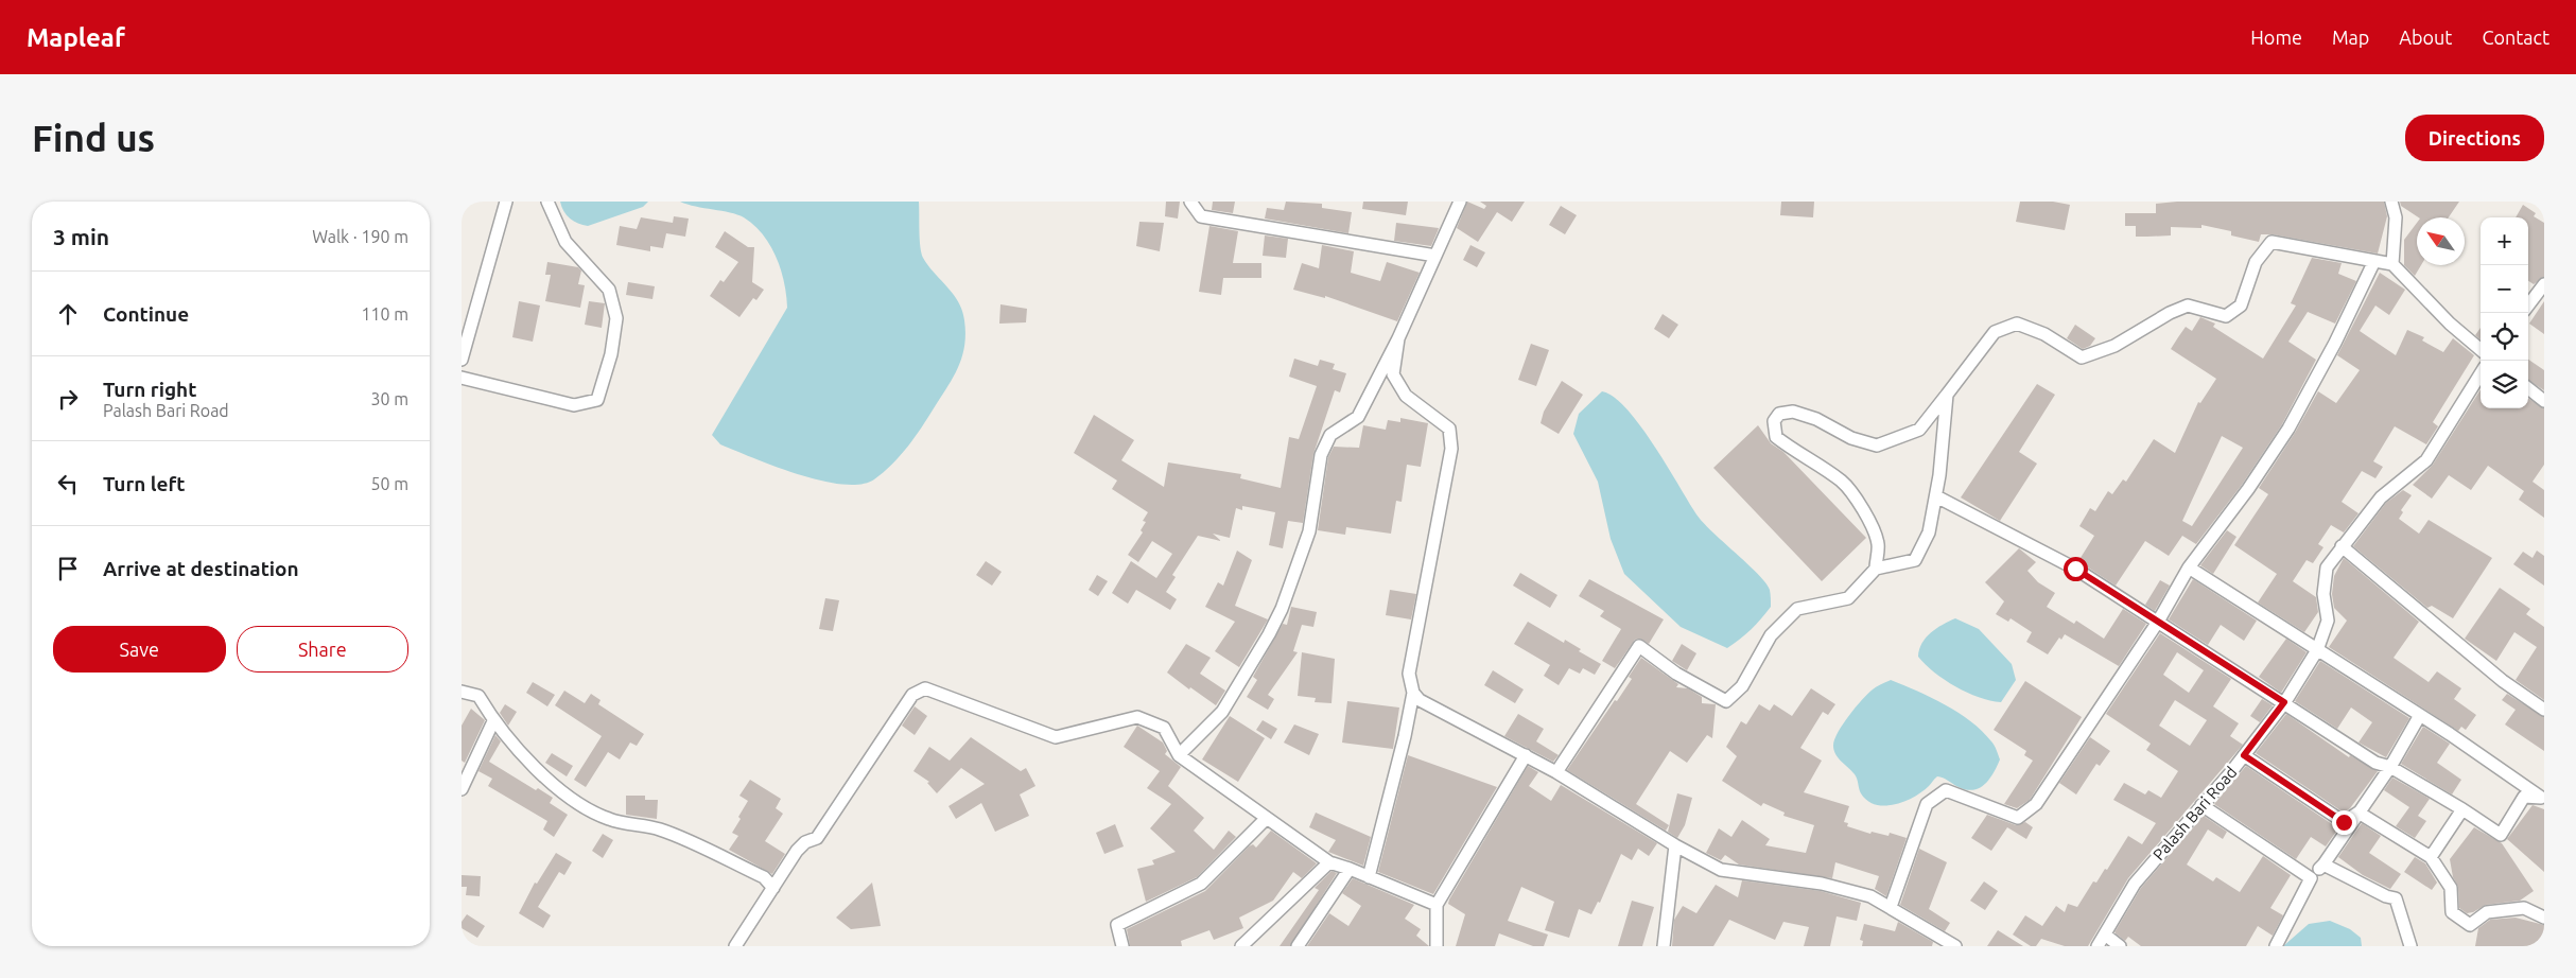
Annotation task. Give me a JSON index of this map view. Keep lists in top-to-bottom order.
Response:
{
  "streets": {
    "street": ["Palash Bari Road"]
  },
  "north": "top left",
  "page": {
    "header": "Mapleaf",
    "nav": [
      "Home",
      "Map",
      "About",
      "Contact"
    ],
    "buttons": [
      "Directions",
      ["Save", "Share"]
    ],
    "title": "Find us",
    "heading": ["3 min", "Walk · 190 m"],
    "map_buttons": ["+", "−"],
    "list": [
      ["Continue", "110 m"],
      ["Turn right", "Palash Bari Road", "30 m"],
      ["Turn left", "50 m"],
      "Arrive at destination"
    ]
  }
}
